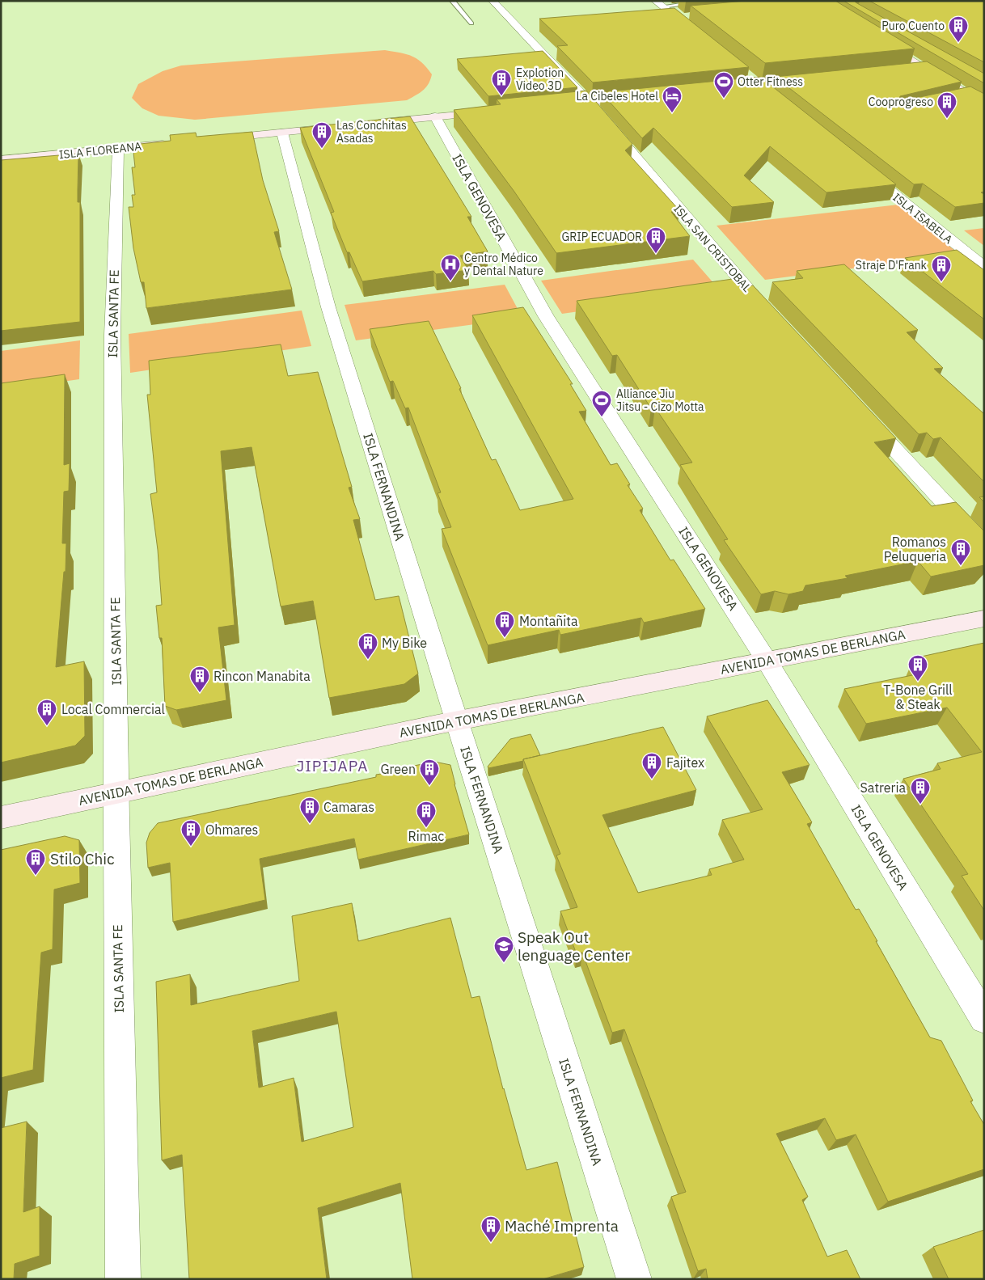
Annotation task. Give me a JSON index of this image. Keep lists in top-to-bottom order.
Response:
{
  "streets": {
    "street": [
      "ISLA FLOREANA",
      "ISLA GENOVESA",
      "ISLA ISABELA",
      "ISLA SAN CRISTOBAL",
      "ISLA SANTA FE",
      "ISLA FERNANDINA",
      "AVENIDA TOMAS DE BERLANGA"
    ]
  },
  "crossings": [
    ["ISLA FLOREANA", "ISLA SANTA FE"],
    ["ISLA GENOVESA", "AVENIDA TOMAS DE BERLANGA"],
    ["ISLA SANTA FE", "AVENIDA TOMAS DE BERLANGA"],
    ["ISLA FERNANDINA", "AVENIDA TOMAS DE BERLANGA"]
  ],
  "districts": ["JIPIJAPA"],
  "places": {
    "building": [
      "Puro Cuento",
      "Explotion Video 3D",
      "Cooprogreso",
      "Las Conchitas Asadas",
      "GRIP ECUADOR",
      "Straje D'Frank",
      "Romanos Peluqueria",
      "Montañita",
      "My Bike",
      "T-Bone Grill & Steak",
      "Rincon Manabita",
      "Local Commercial",
      "Fajitex",
      "Green",
      "Satreria",
      "Camaras",
      "Rimac",
      "Ohmares",
      "Stilo Chic",
      "Maché Imprenta"
    ],
    "sports": ["Otter Fitness", "Alliance Jiu Jitsu - Cizo Motta"],
    "hotel": ["La Cibeles Hotel"],
    "hospital": ["Centro Médico y Dental Nature"],
    "school or university": ["Speak Out lenguage Center"]
  }
}
